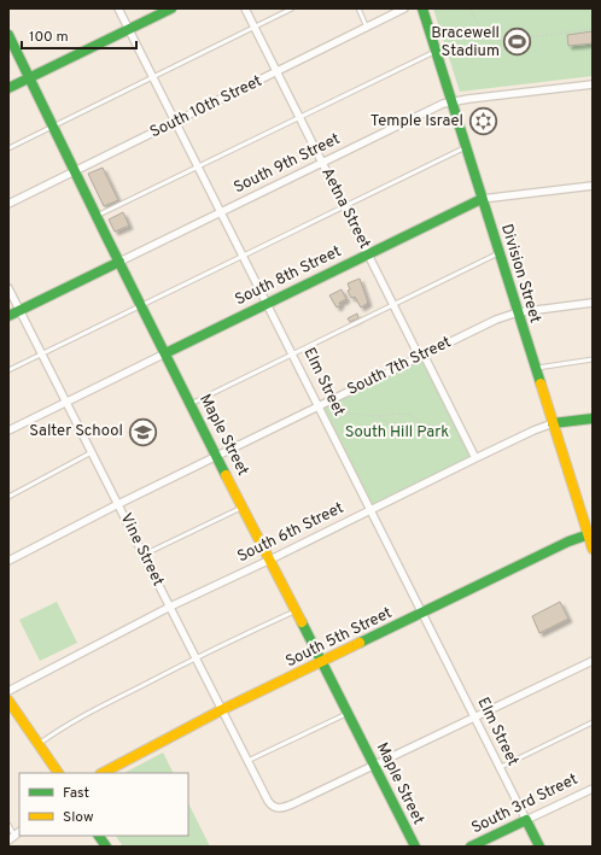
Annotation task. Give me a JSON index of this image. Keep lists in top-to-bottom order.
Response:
{
  "streets": {
    "street": [
      "South 10th Street",
      "South 9th Street",
      "Aetna Street",
      "Division Street",
      "South 8th Street",
      "South 7th Street",
      "Elm Street",
      "Maple Street",
      "South 6th Street",
      "Vine Street",
      "South 5th Street",
      "South 3rd Street"
    ]
  },
  "crossings": [
    ["South 10th Street", "Aetna Street"],
    ["South 10th Street", "Elm Street"],
    ["South 10th Street", "Maple Street"],
    ["South 9th Street", "Aetna Street"],
    ["South 9th Street", "Division Street"],
    ["South 9th Street", "Elm Street"],
    ["South 9th Street", "Maple Street"],
    ["South 9th Street", "Vine Street"],
    ["Aetna Street", "South 8th Street"],
    ["Aetna Street", "South 7th Street"],
    ["Aetna Street", "South 6th Street"],
    ["Division Street", "South 8th Street"],
    ["Division Street", "South 7th Street"],
    ["Division Street", "South 6th Street"],
    ["Division Street", "South 5th Street"],
    ["South 8th Street", "Elm Street"],
    ["South 8th Street", "Maple Street"],
    ["South 8th Street", "Vine Street"],
    ["South 7th Street", "Elm Street"],
    ["South 7th Street", "Maple Street"],
    ["South 7th Street", "Vine Street"],
    ["Elm Street", "South 6th Street"],
    ["Elm Street", "South 5th Street"],
    ["Elm Street", "South 3rd Street"],
    ["Maple Street", "South 6th Street"],
    ["Maple Street", "Vine Street"],
    ["Maple Street", "South 5th Street"],
    ["South 6th Street", "Vine Street"],
    ["Vine Street", "South 5th Street"]
  ],
  "parks": ["South Hill Park"],
  "places": {
    "sports": ["Bracewell Stadium"],
    "synagogue": ["Temple Israel"],
    "school or university": ["Salter School"]
  },
  "legend": ["Fast", "Slow"],
  "scale_bar": "100 m"
}
